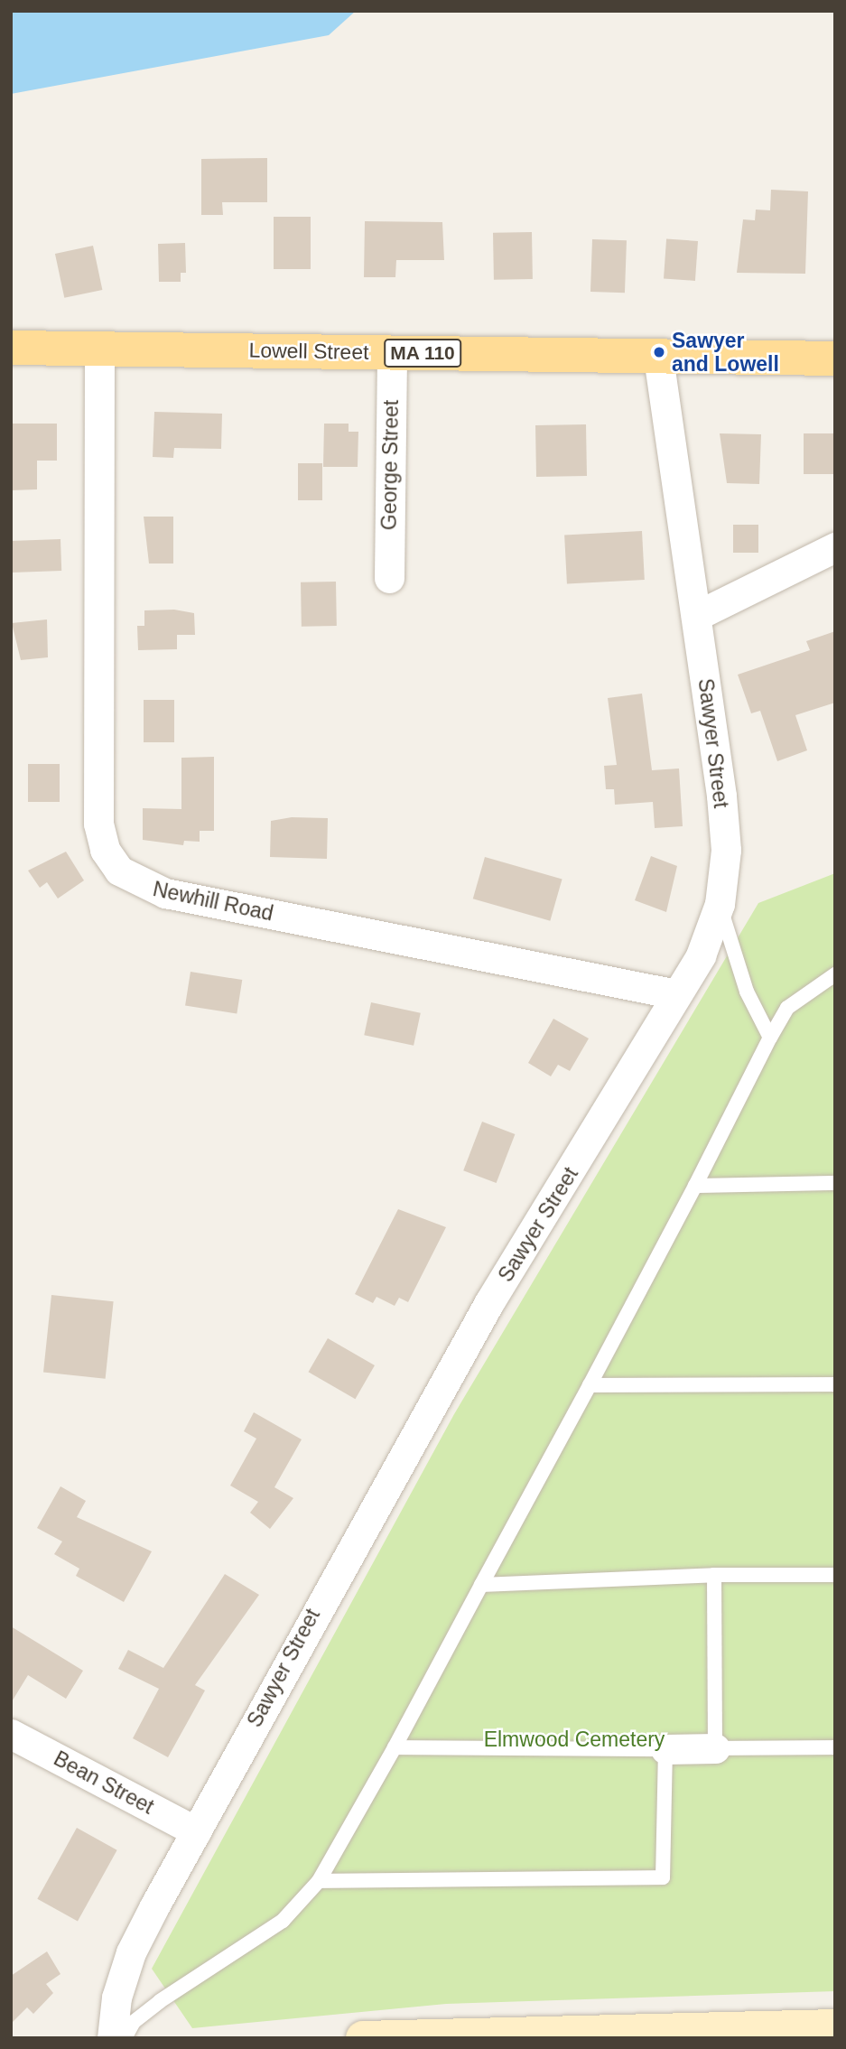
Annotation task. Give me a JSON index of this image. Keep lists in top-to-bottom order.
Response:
{
  "streets": {
    "main road": ["Lowell Street", "MA 110"],
    "street": [
      "George Street",
      "Sawyer Street",
      "Newhill Road",
      "Bean Street"
    ]
  },
  "crossings": [
    ["Lowell Street", "George Street"],
    ["Lowell Street", "Sawyer Street"],
    ["Lowell Street", "Newhill Road"],
    ["Sawyer Street", "Newhill Road"],
    ["Sawyer Street", "Bean Street"]
  ],
  "parks": ["Elmwood Cemetery"],
  "places": ["Sawyer and Lowell"]
}
